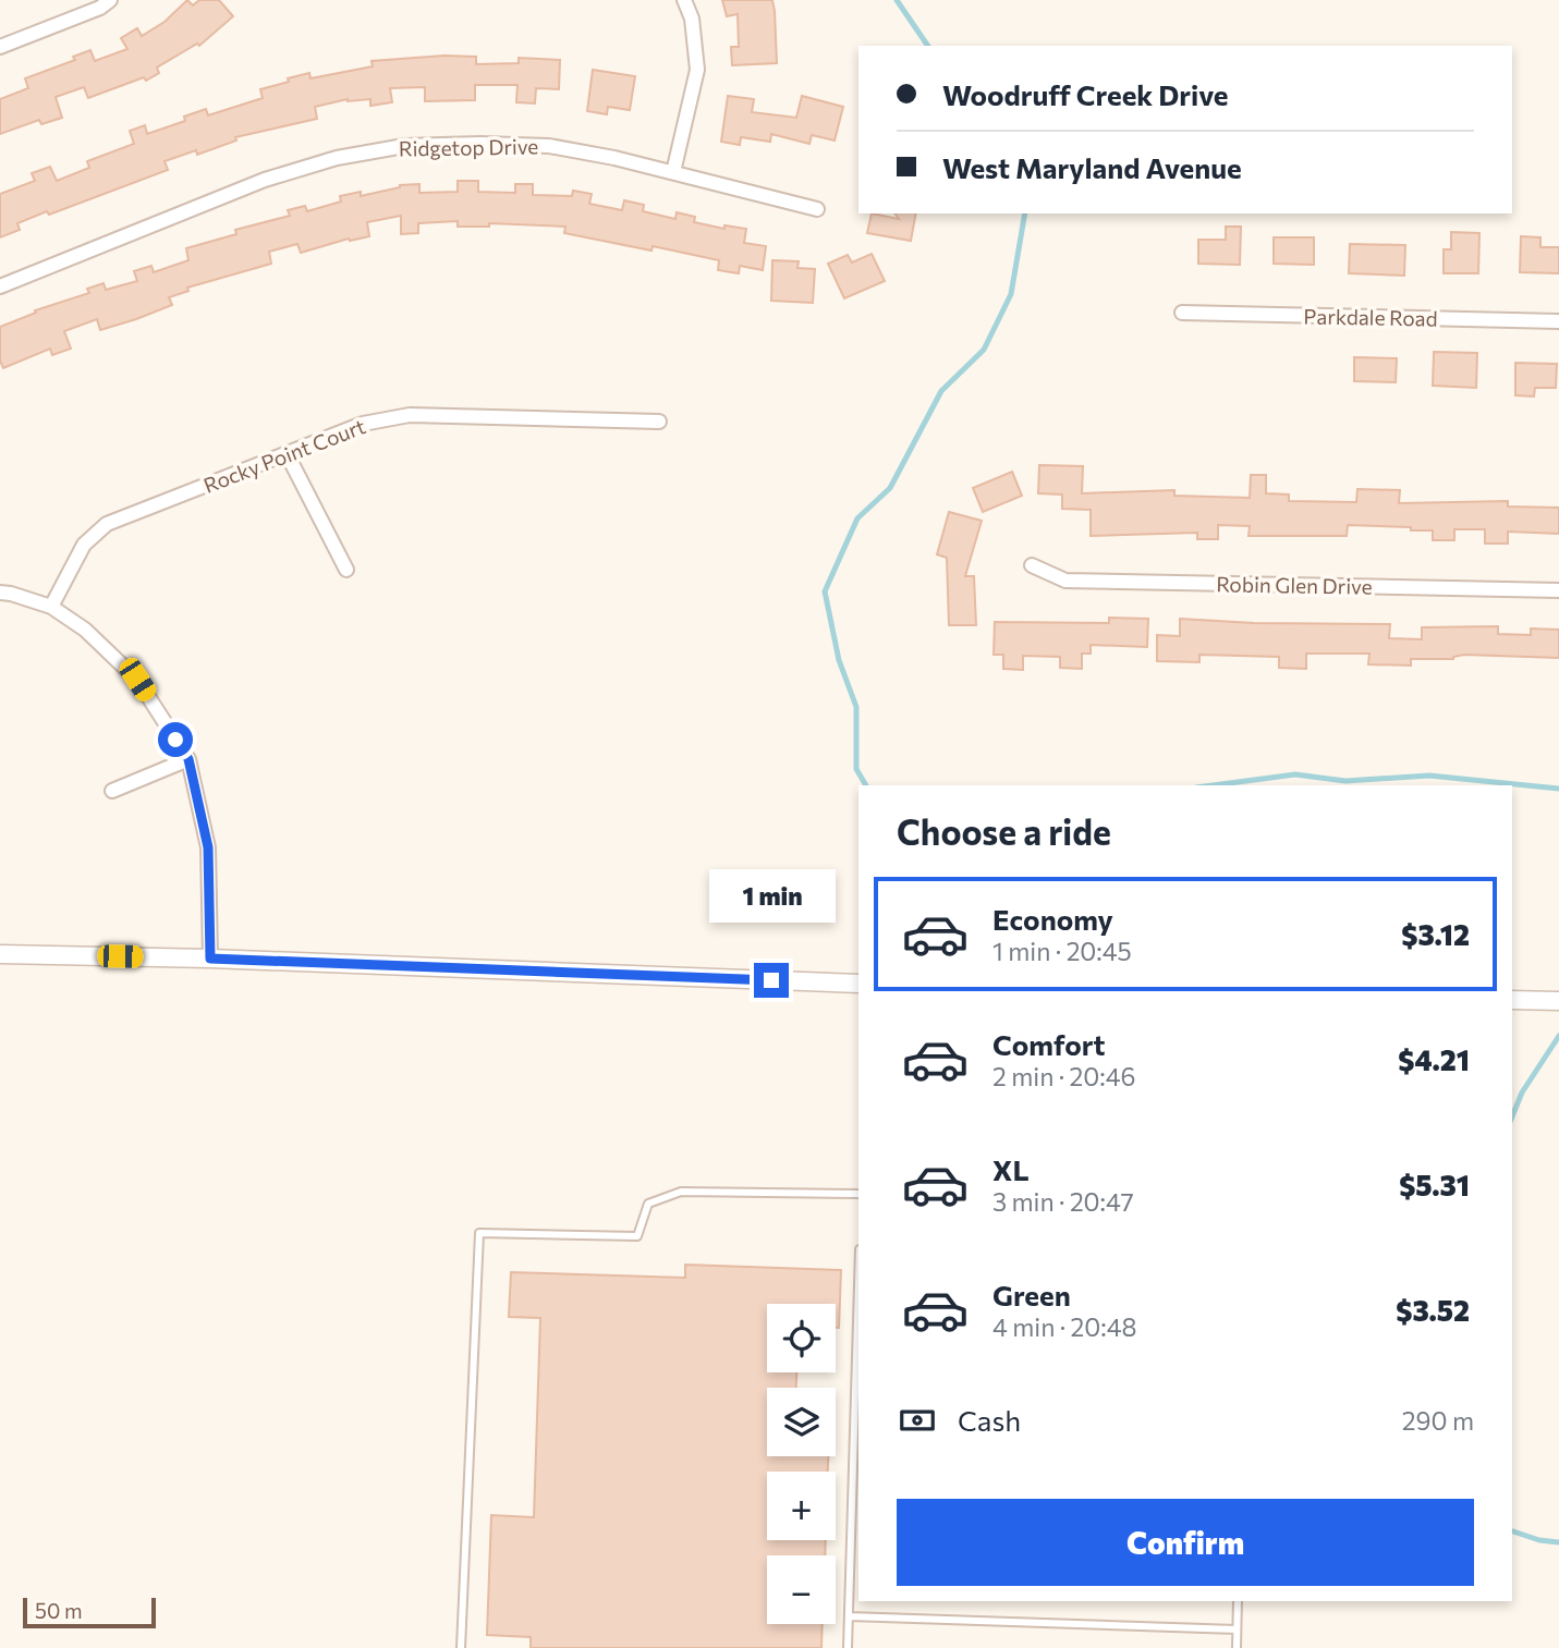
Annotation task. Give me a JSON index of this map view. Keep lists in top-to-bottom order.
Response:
{
  "streets": {
    "street": [
      "Ridgetop Drive",
      "Parkdale Road",
      "Rocky Point Court",
      "Robin Glen Drive"
    ]
  },
  "scale_bar": "50 m",
  "page": {
    "banner": ["Woodruff Creek Drive", "West Maryland Avenue"],
    "heading": "Choose a ride",
    "bubble": "1 min",
    "list": [
      {
        "name": "Economy",
        "note": "1 min · 20:45",
        "value": "$3.12"
      },
      {
        "name": "Comfort",
        "note": "2 min · 20:46",
        "value": "$4.21"
      },
      {
        "name": "XL",
        "note": "3 min · 20:47",
        "value": "$5.31"
      },
      {
        "name": "Green",
        "note": "4 min · 20:48",
        "value": "$3.52"
      }
    ],
    "map_buttons": ["+", "−"],
    "pay": ["Cash", "290 m"],
    "buttons": "Confirm",
    "scale": "50 m"
  }
}
